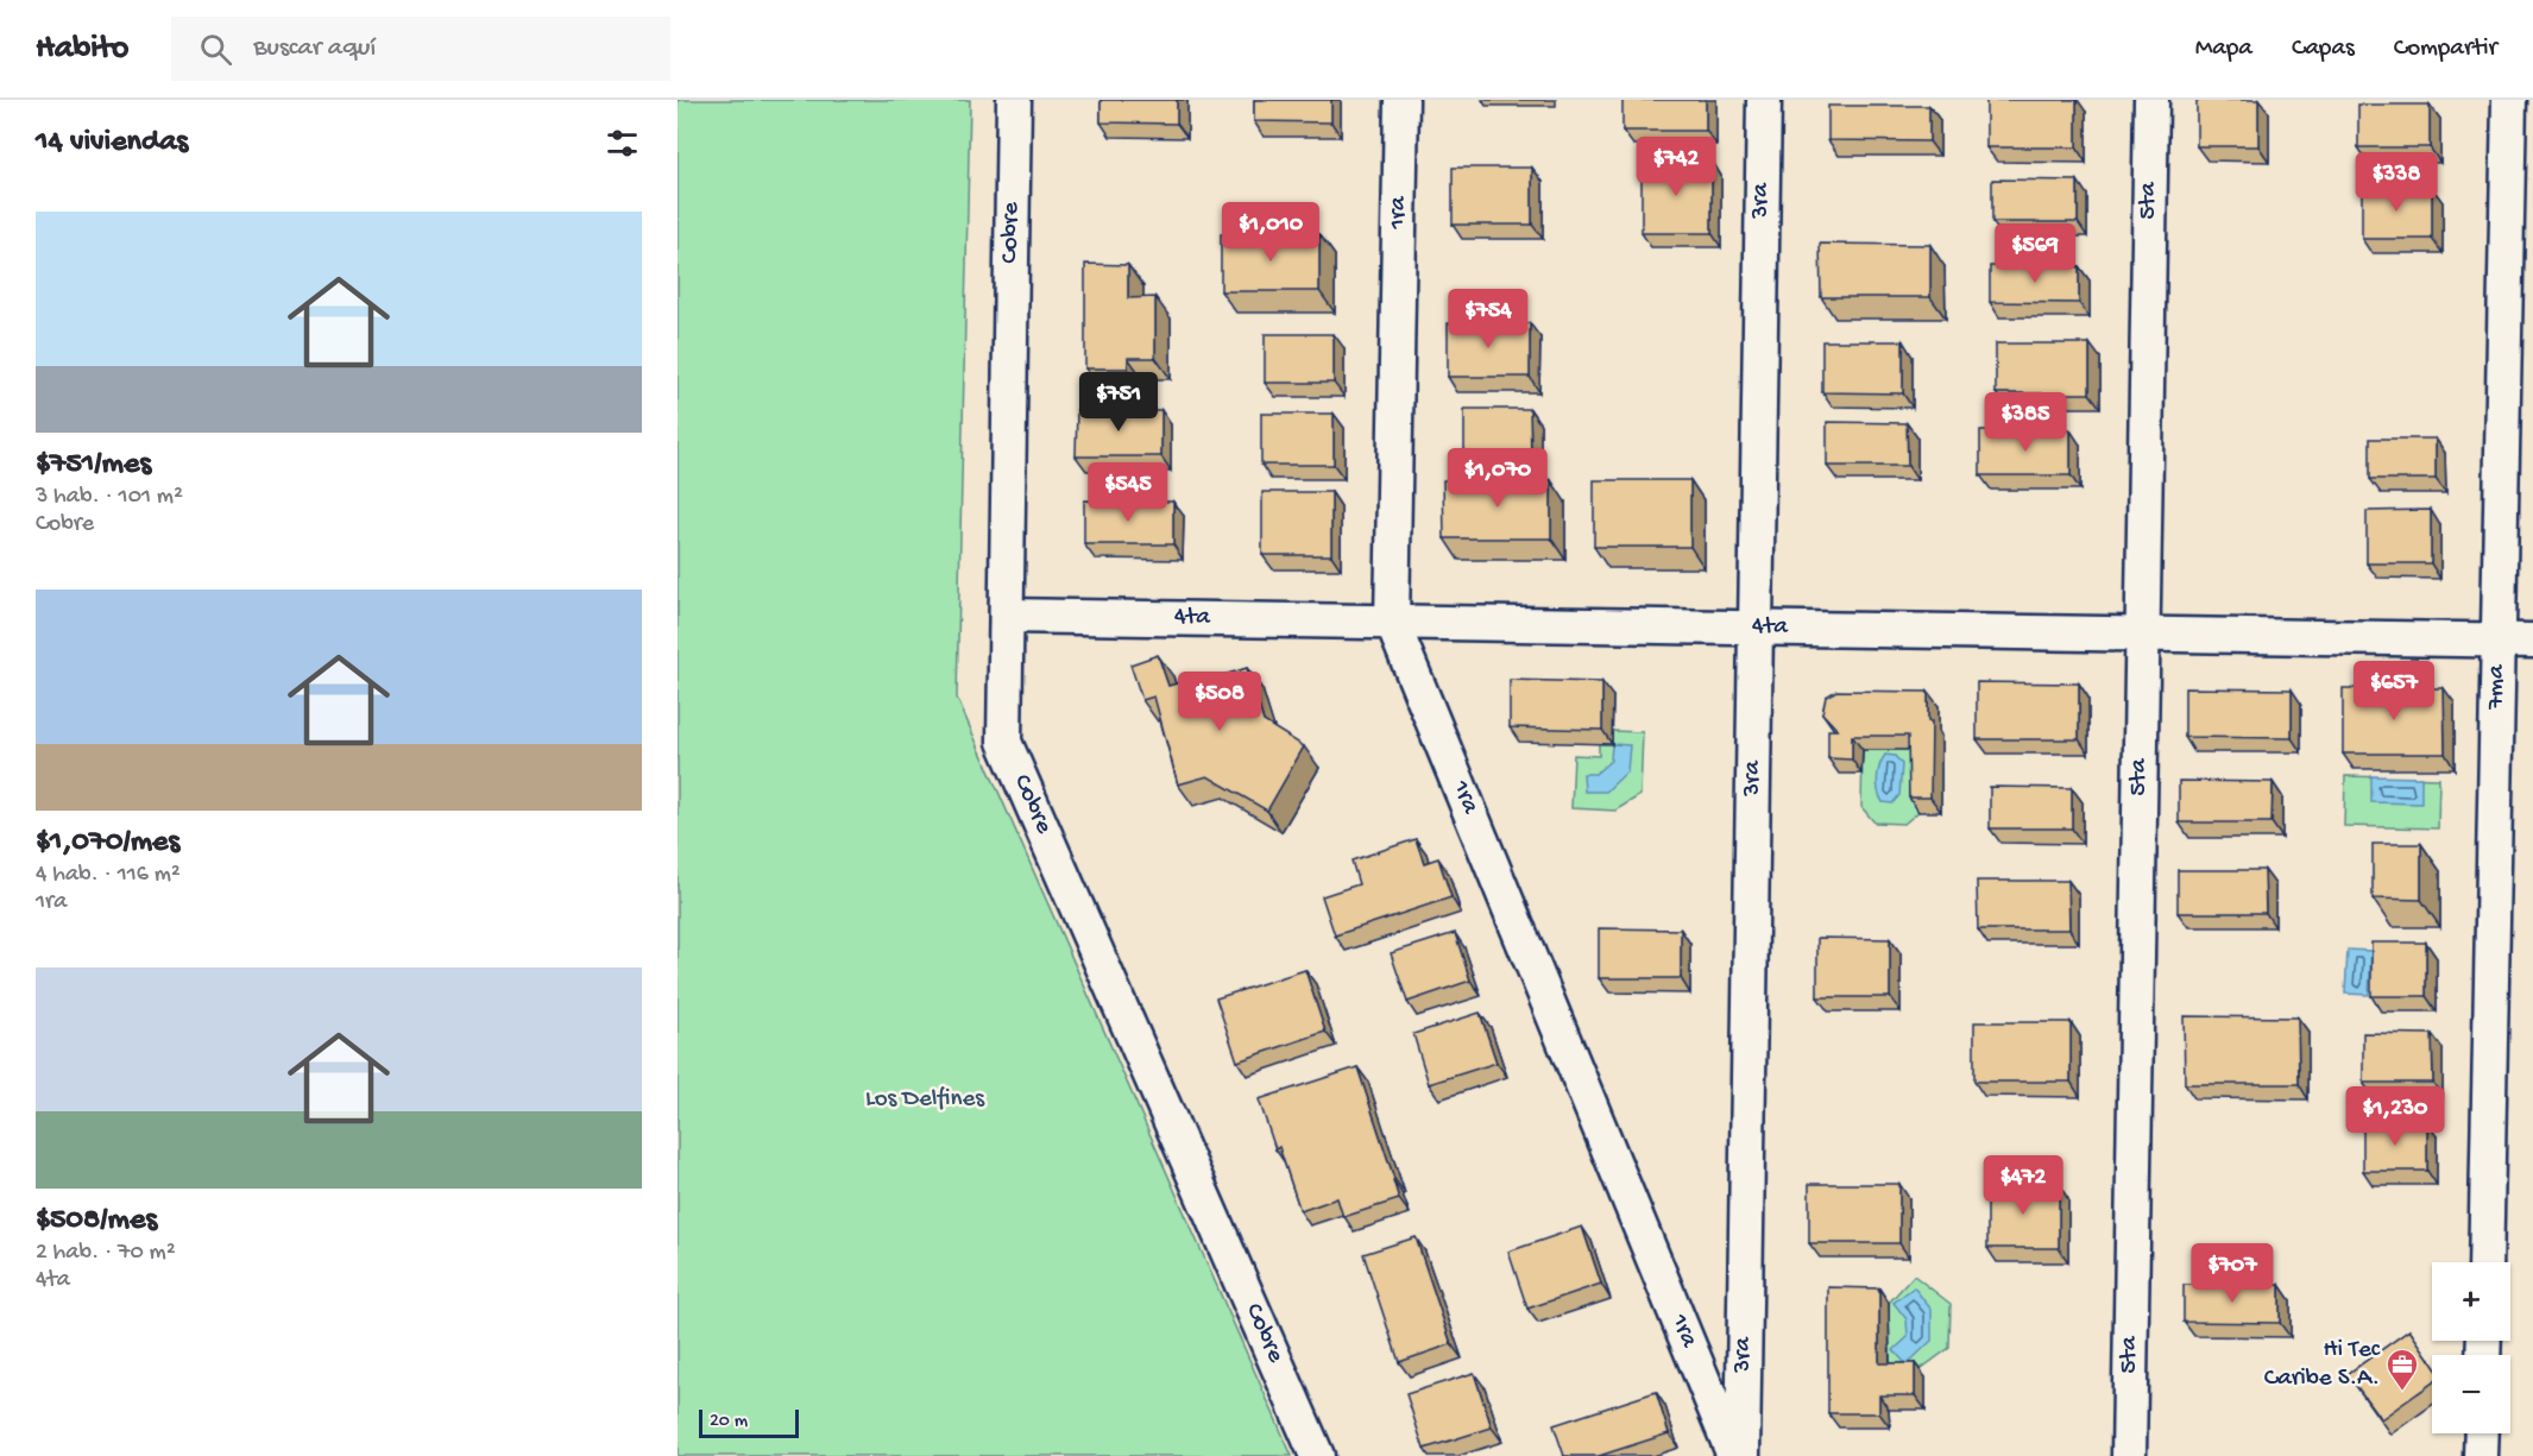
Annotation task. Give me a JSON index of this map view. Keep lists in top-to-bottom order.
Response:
{
  "streets": {
    "street": [
      "3ra",
      "5ta",
      "1ra",
      "Cobre",
      "4ta",
      "7ma"
    ]
  },
  "crossings": [
    ["3ra", "4ta"],
    ["5ta", "4ta"],
    ["1ra", "4ta"],
    ["Cobre", "4ta"],
    ["4ta", "7ma"]
  ],
  "parks": ["Los Delfines"],
  "places": {
    "office": ["Hi Tec Caribe S.A."]
  },
  "scale_bar": "20 m",
  "page": {
    "header": "Habito",
    "search": "Buscar aquí",
    "nav": ["Mapa", "Capas", "Compartir"],
    "heading": "14 viviendas",
    "price": [
      "$742",
      "$338",
      "$1,010",
      "$569",
      "$754",
      "$751",
      "$385",
      "$1,070",
      "$545",
      "$657",
      "$508",
      "$1,230",
      "$472",
      "$707"
    ],
    "list": [
      {
        "name": "$751/mes",
        "note": "3 hab. · 101 m² · Cobre"
      },
      {
        "name": "$1,070/mes",
        "note": "4 hab. · 116 m² · 1ra"
      },
      {
        "name": "$508/mes",
        "note": "2 hab. · 70 m² · 4ta"
      }
    ],
    "map_buttons": ["+", "−"],
    "scale": "20 m"
  }
}
